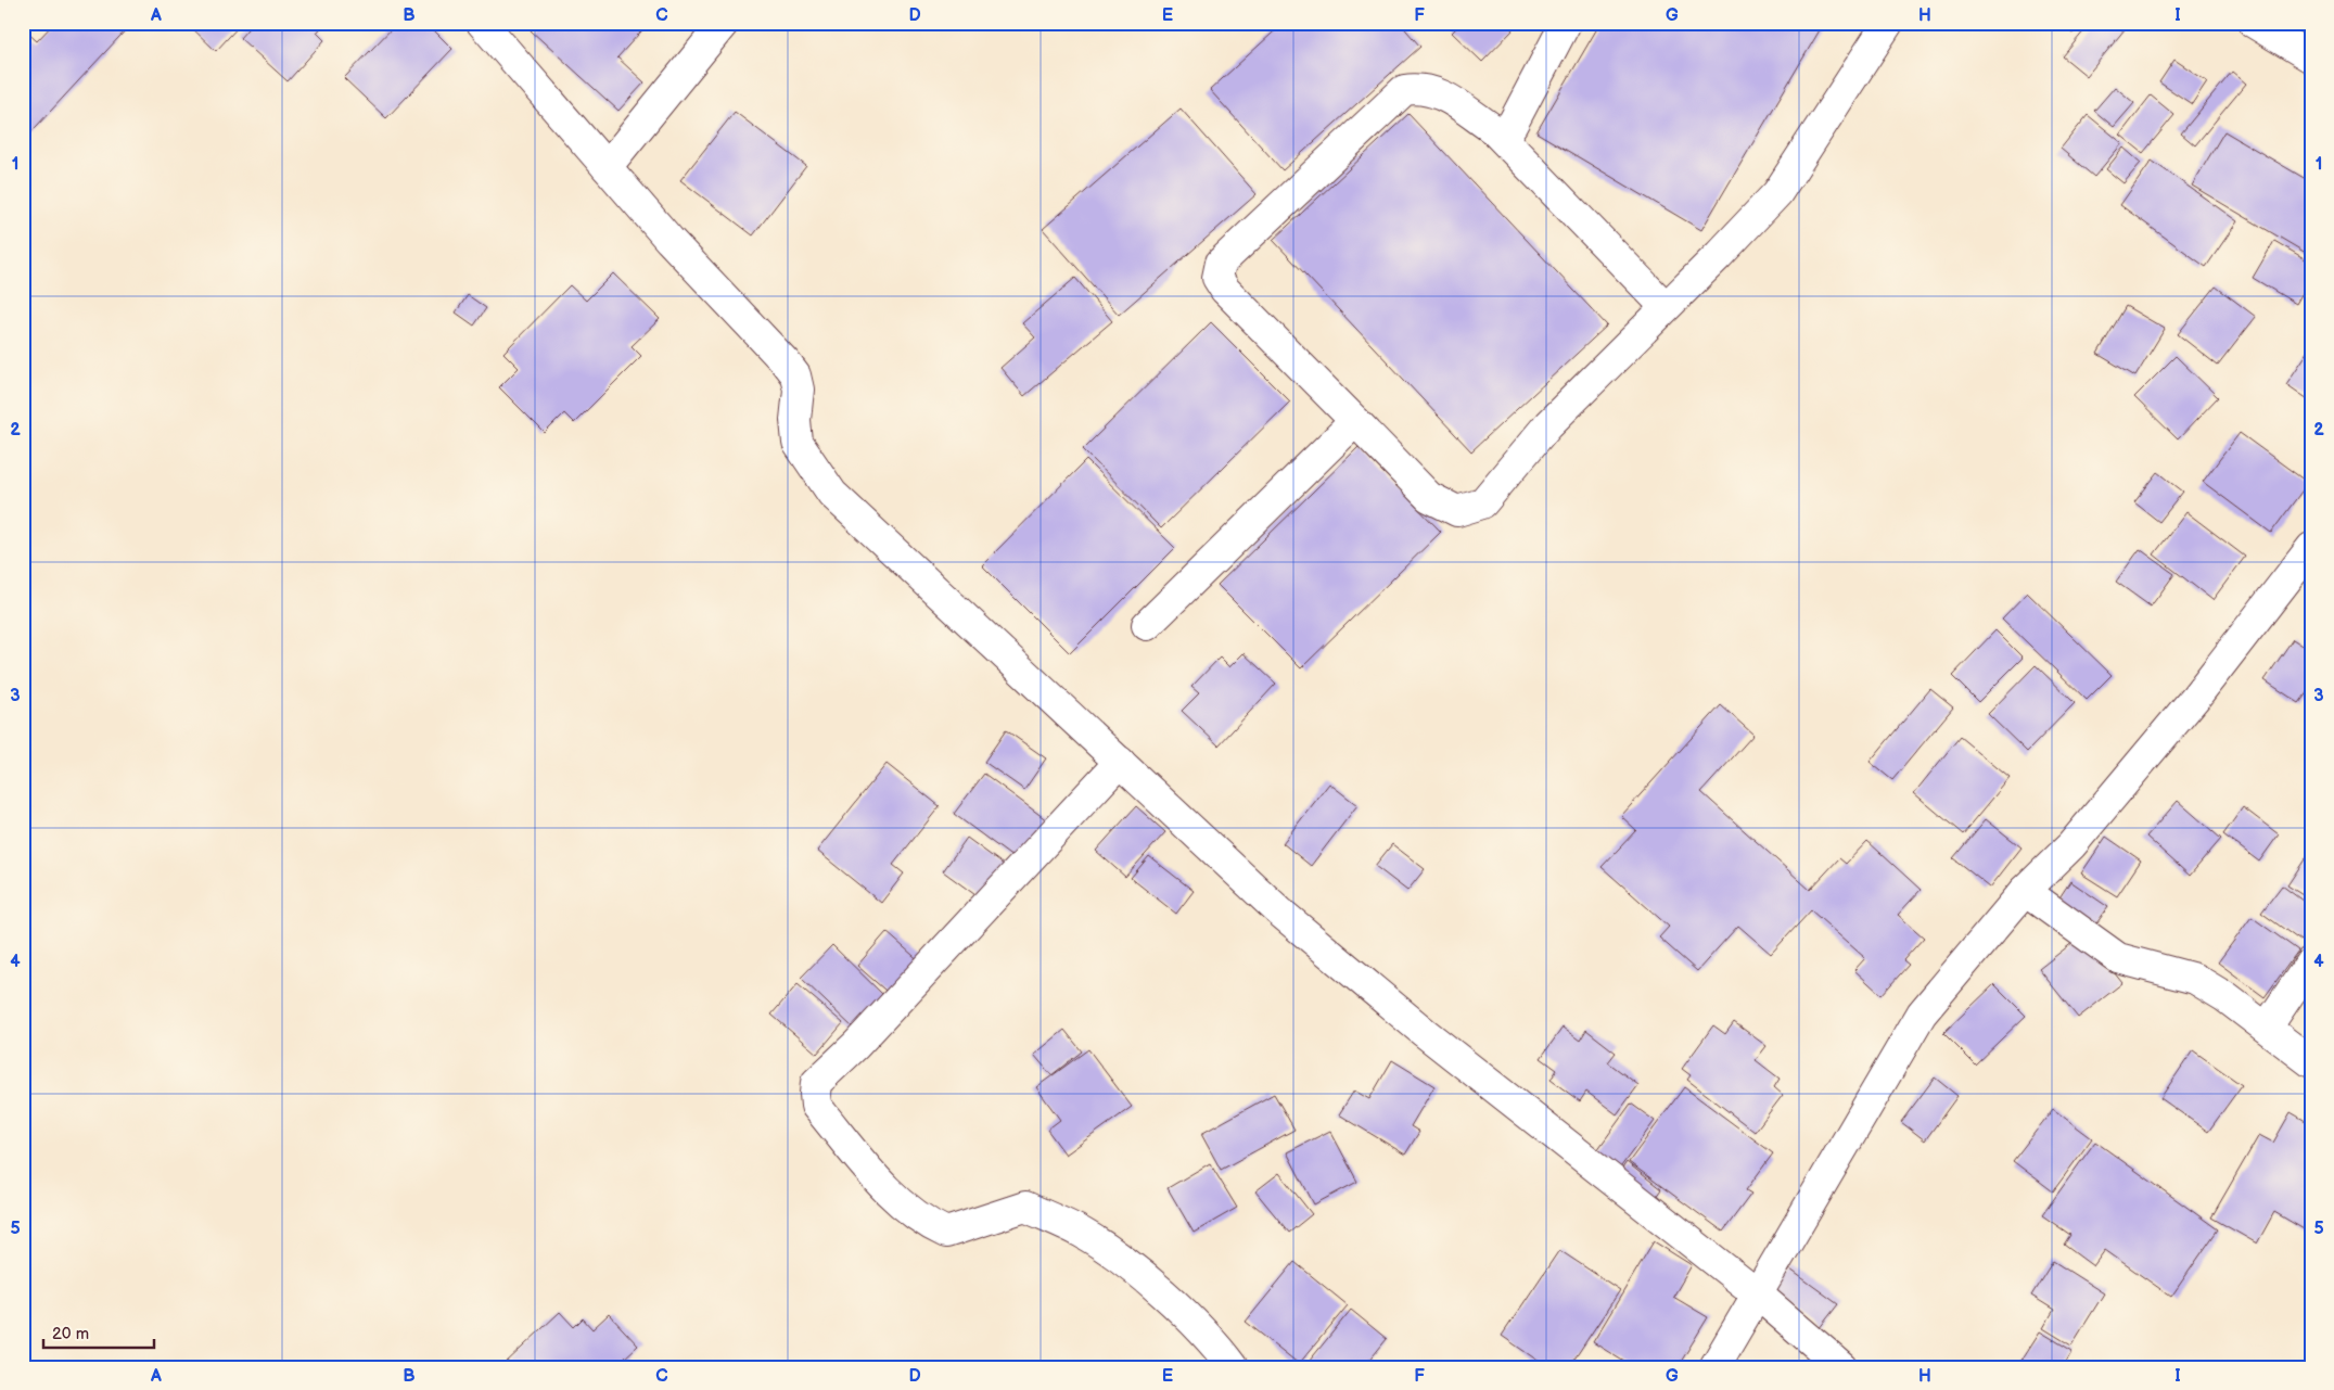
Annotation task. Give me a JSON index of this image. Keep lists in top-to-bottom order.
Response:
{
  "scale_bar": "20 m",
  "grid": {
    "columns": [
      "A",
      "B",
      "C",
      "D",
      "E",
      "F",
      "G",
      "H",
      "I"
    ],
    "rows": [
      "1",
      "2",
      "3",
      "4",
      "5"
    ]
  }
}
